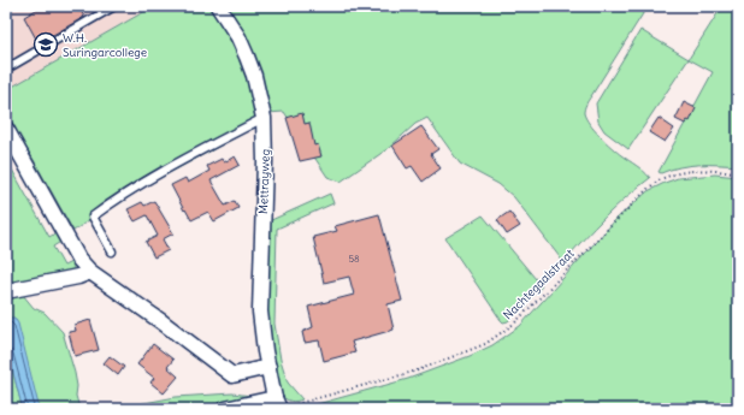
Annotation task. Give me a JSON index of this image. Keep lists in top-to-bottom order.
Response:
{
  "streets": {
    "street": ["Mettrayweg"],
    "path": ["Nachtegaalstraat"]
  },
  "crossings": [
    ["Mettrayweg", "Nachtegaalstraat"]
  ],
  "places": {
    "school or university": ["W.H. Suringarcollege"]
  },
  "house_numbers": ["58"]
}
